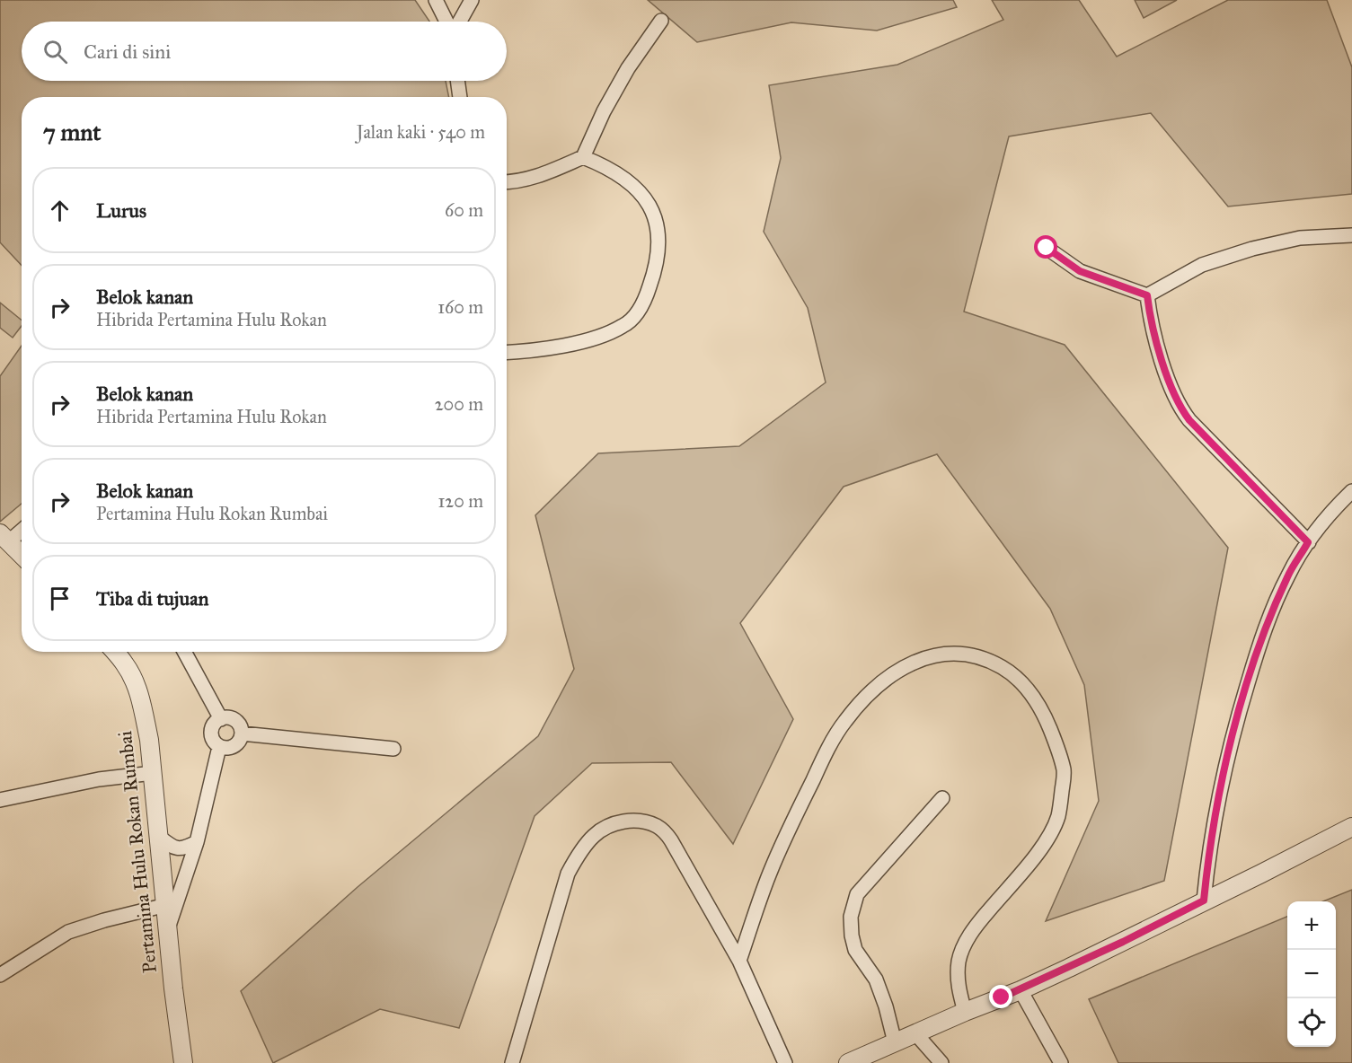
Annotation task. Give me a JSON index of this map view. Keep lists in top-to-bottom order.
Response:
{
  "streets": {
    "street": ["Pertamina Hulu Rokan Rumbai"]
  },
  "page": {
    "search": "Cari di sini",
    "heading": ["7 mnt", "Jalan kaki · 540 m"],
    "list": [
      ["Lurus", "60 m"],
      ["Belok kanan", "Hibrida Pertamina Hulu Rokan", "160 m"],
      ["Belok kanan", "Hibrida Pertamina Hulu Rokan", "200 m"],
      ["Belok kanan", "Pertamina Hulu Rokan Rumbai", "120 m"],
      "Tiba di tujuan"
    ],
    "map_buttons": ["+", "−"]
  }
}
